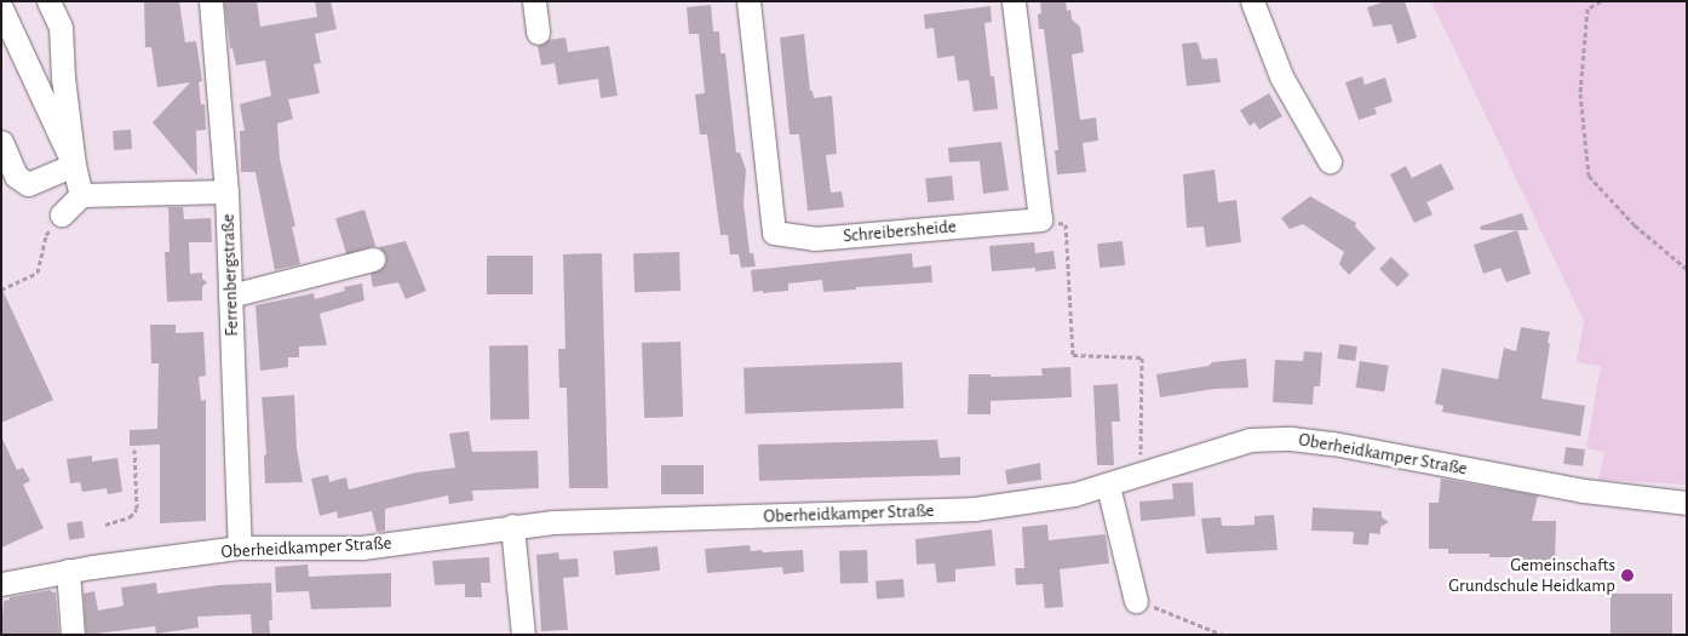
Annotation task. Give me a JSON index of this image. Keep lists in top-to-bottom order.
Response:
{
  "streets": {
    "street": ["Schreibersheide", "Ferrenbergstraße", "Oberheidkamper Straße"]
  },
  "crossings": [
    ["Ferrenbergstraße", "Oberheidkamper Straße"]
  ],
  "places": ["Gemeinschafts Grundschule Heidkamp"]
}
